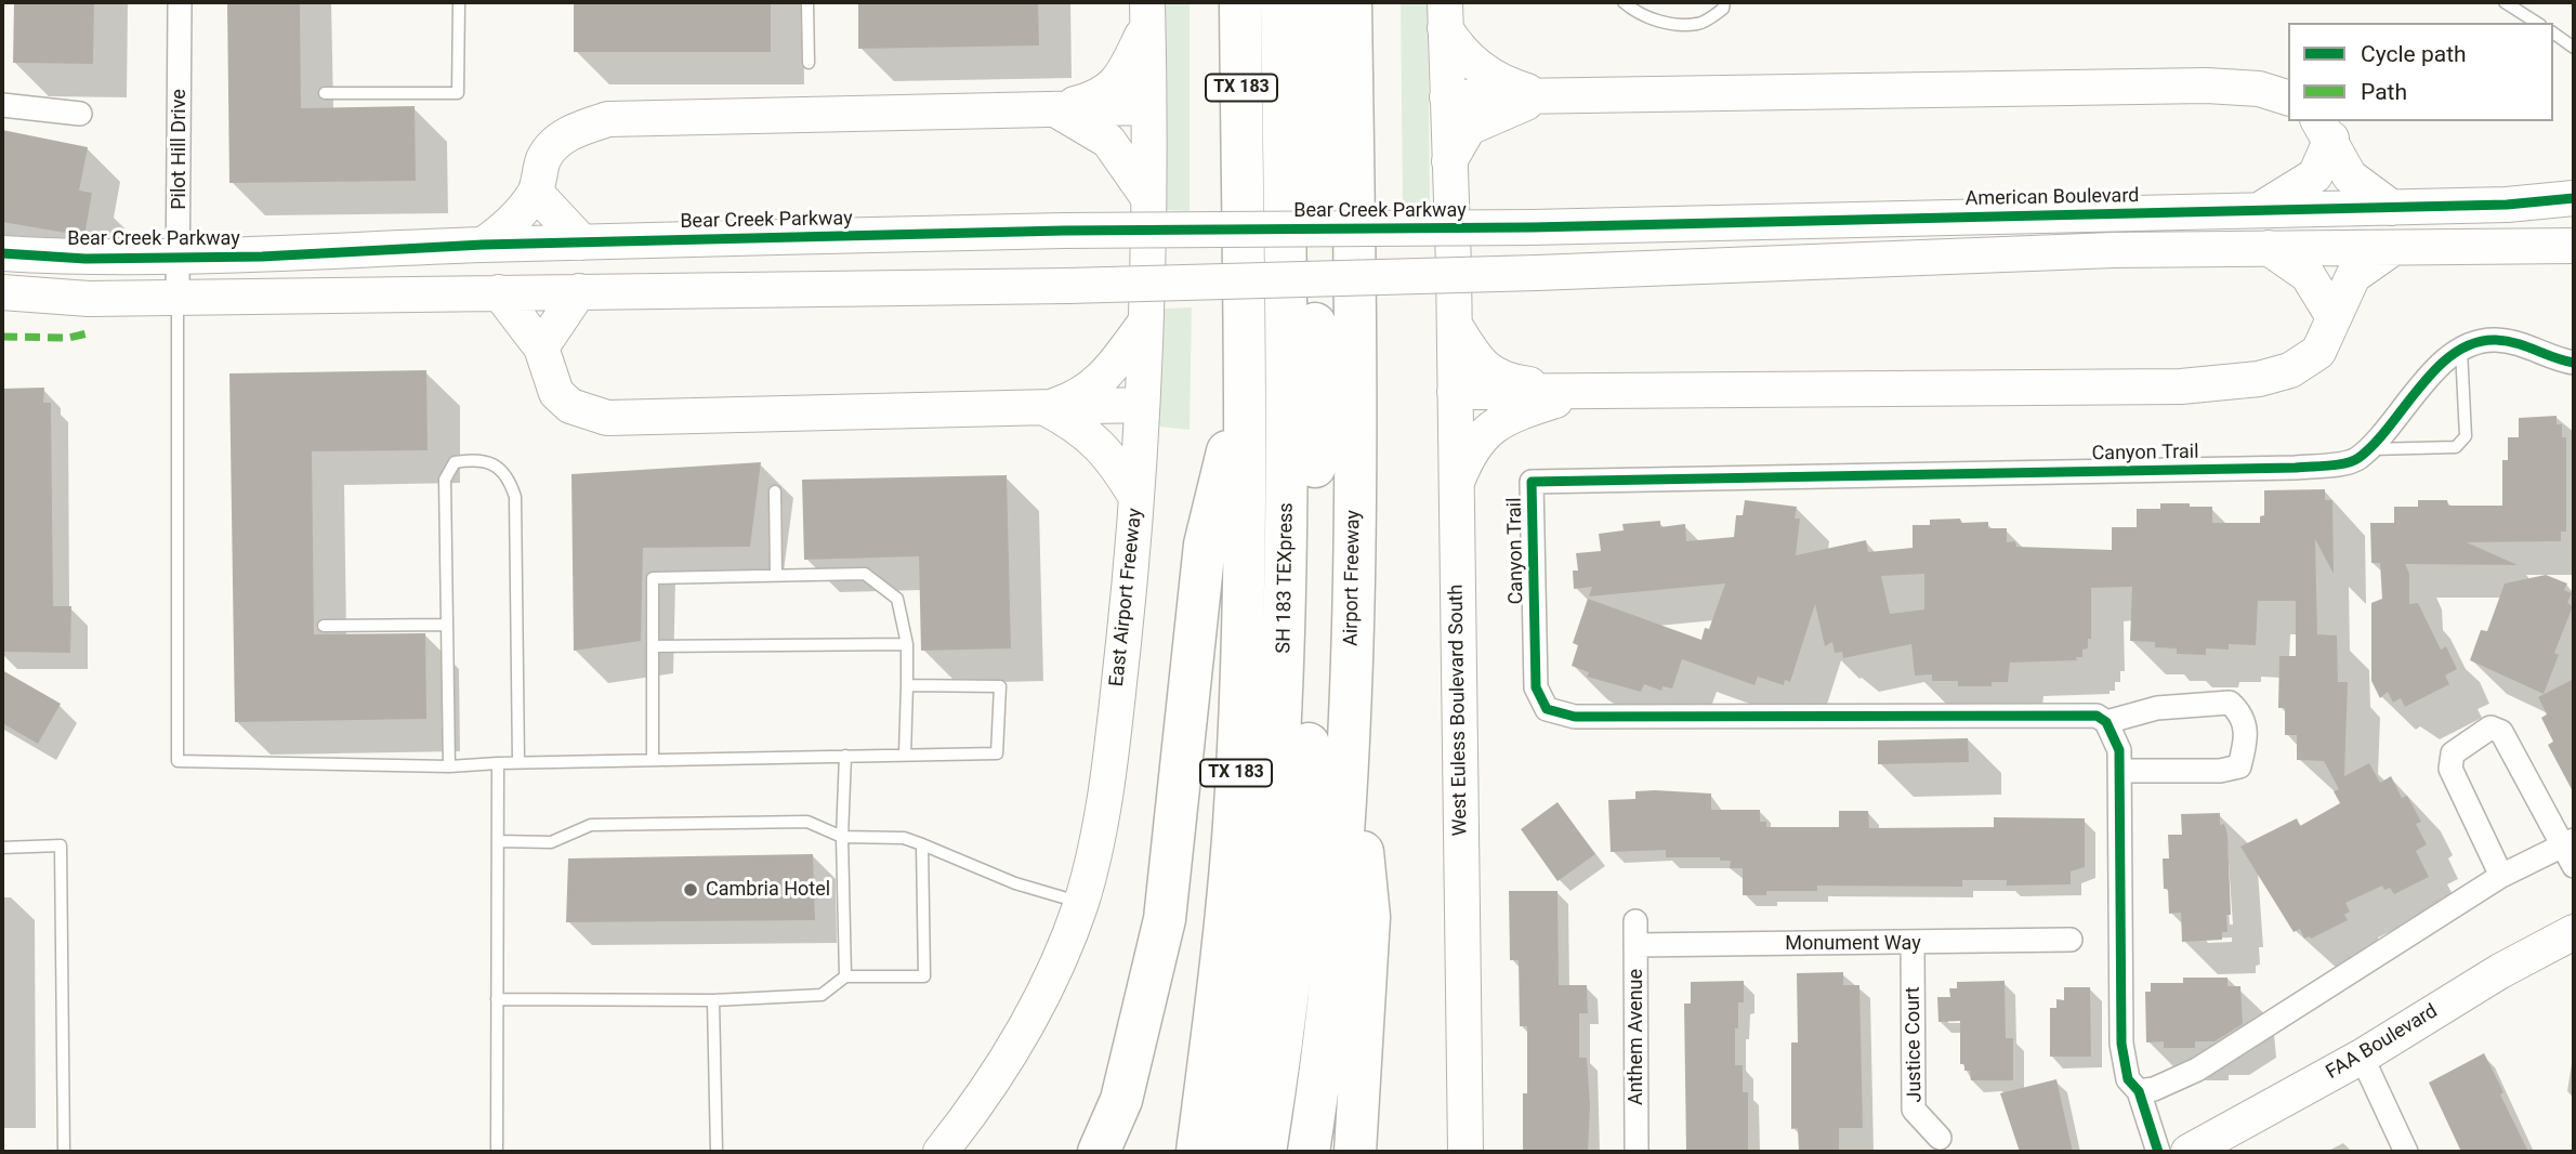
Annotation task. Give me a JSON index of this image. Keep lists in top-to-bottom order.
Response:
{
  "streets": {
    "highway": ["TX 183", "SH 183 TEXpress", "Airport Freeway"],
    "main road": [
      "American Boulevard",
      "Bear Creek Parkway",
      "East Airport Freeway",
      "West Euless Boulevard South",
      "FAA Boulevard"
    ],
    "street": [
      "Pilot Hill Drive",
      "Canyon Trail",
      "Monument Way",
      "Anthem Avenue",
      "Justice Court"
    ]
  },
  "crossings": [
    ["Pilot Hill Drive", "Bear Creek Parkway"],
    ["American Boulevard", "Bear Creek Parkway"],
    ["Monument Way", "Anthem Avenue"],
    ["Monument Way", "Justice Court"]
  ],
  "places": ["Cambria Hotel"],
  "legend": ["Cycle path", "Path"]
}
